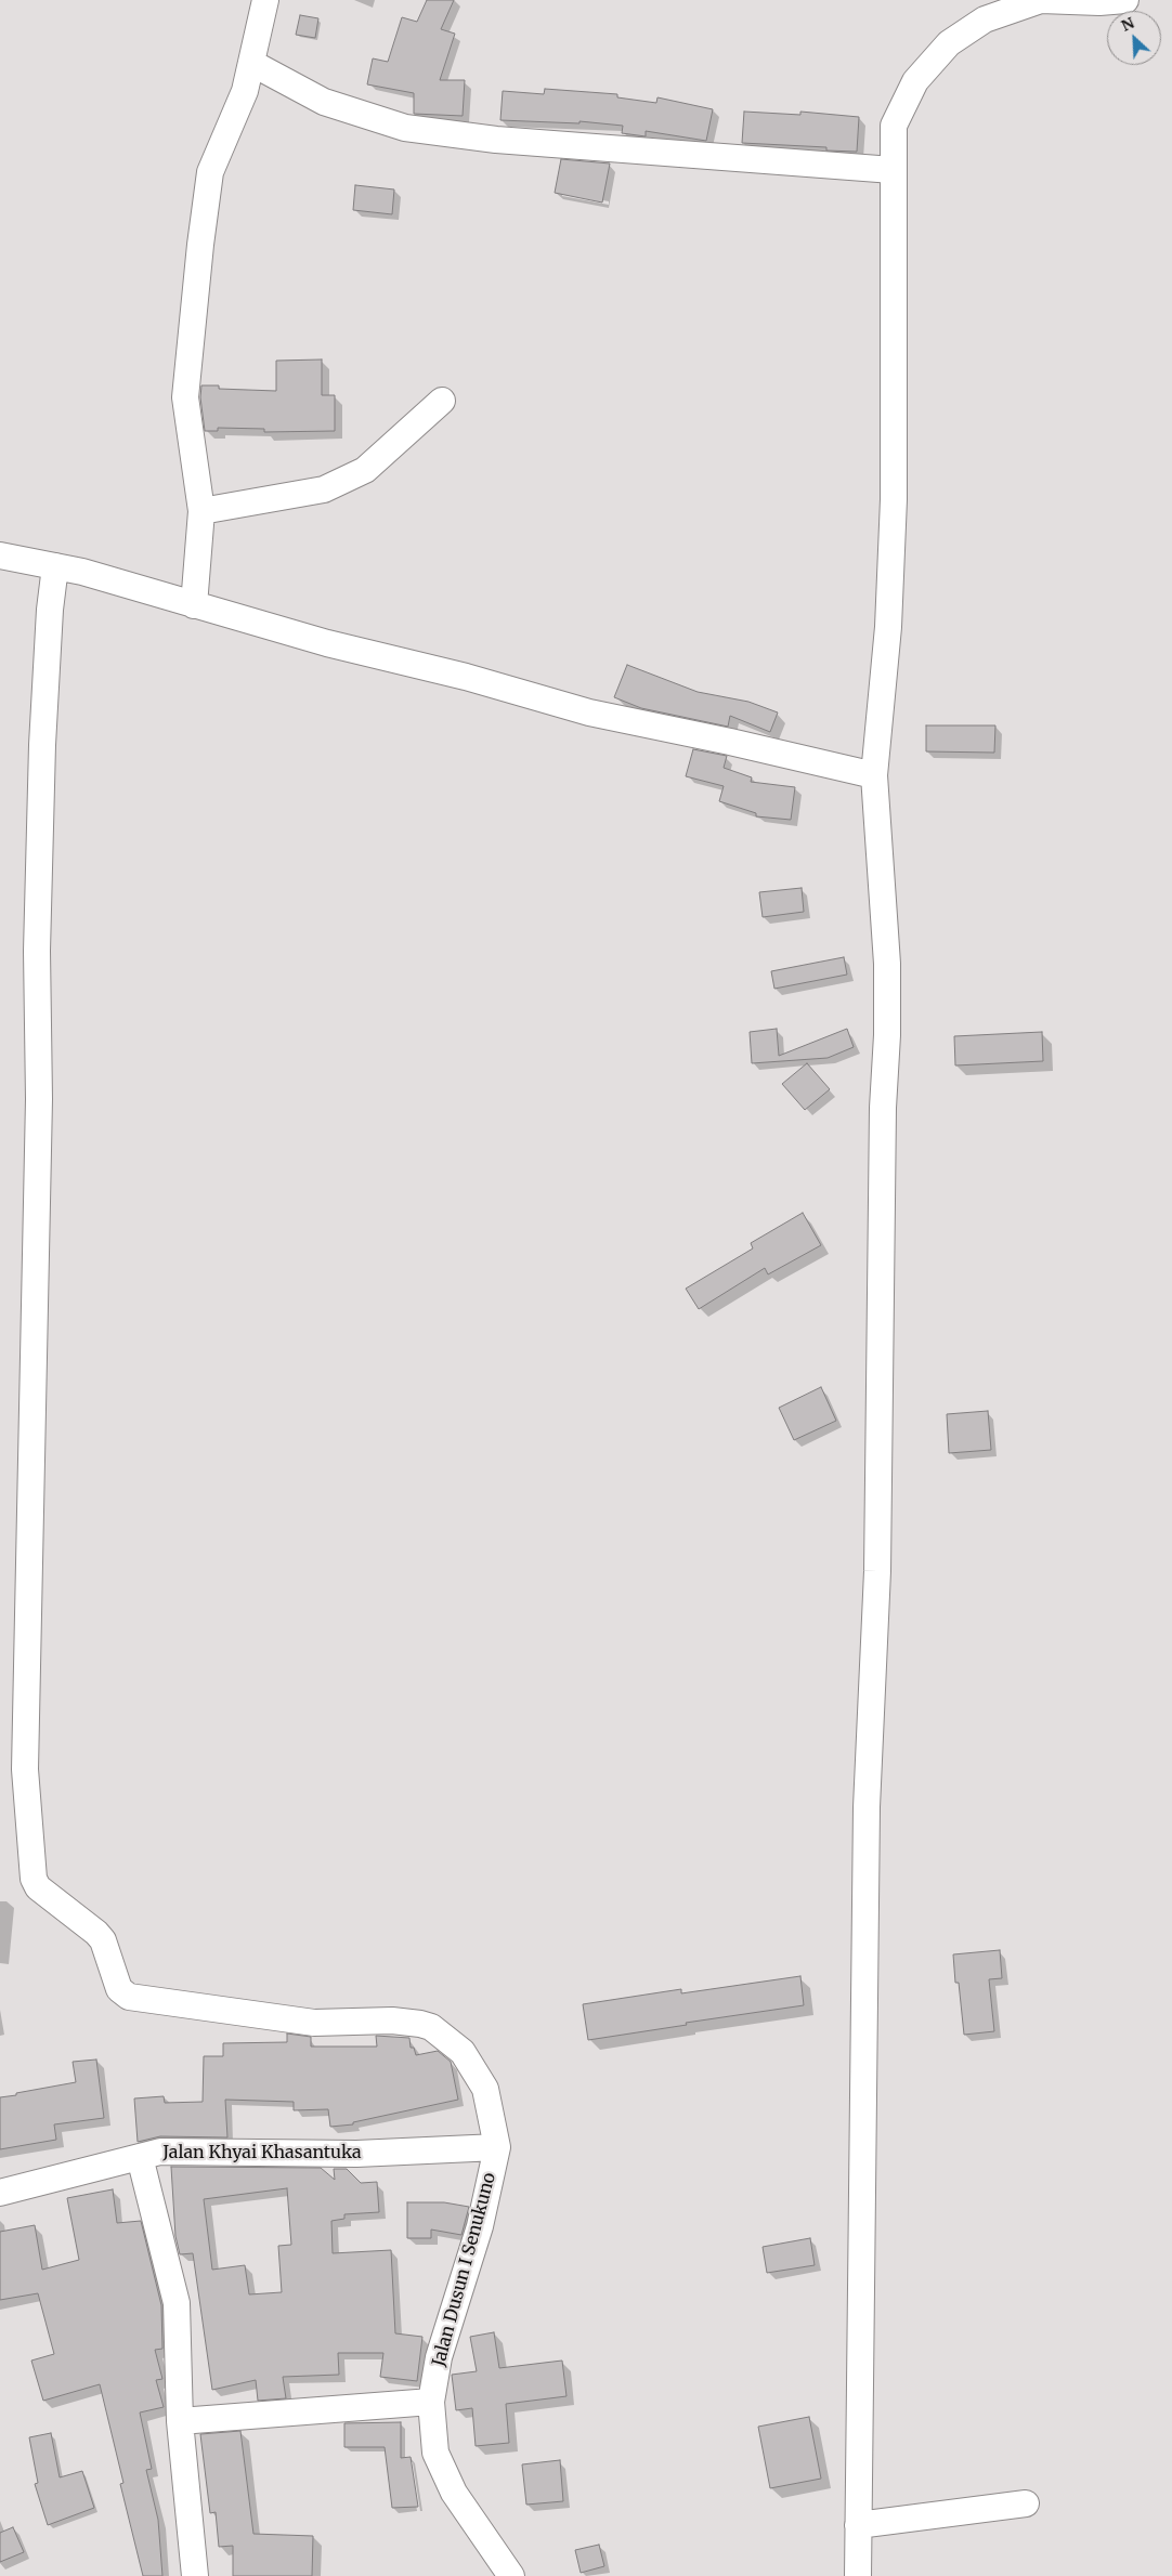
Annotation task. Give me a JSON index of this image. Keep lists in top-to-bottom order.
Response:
{
  "streets": {
    "street": ["Jalan Khyai Khasantuka", "Jalan Dusun I Senukuno"]
  },
  "crossings": [
    ["Jalan Khyai Khasantuka", "Jalan Dusun I Senukuno"]
  ],
  "north": "top left"
}
